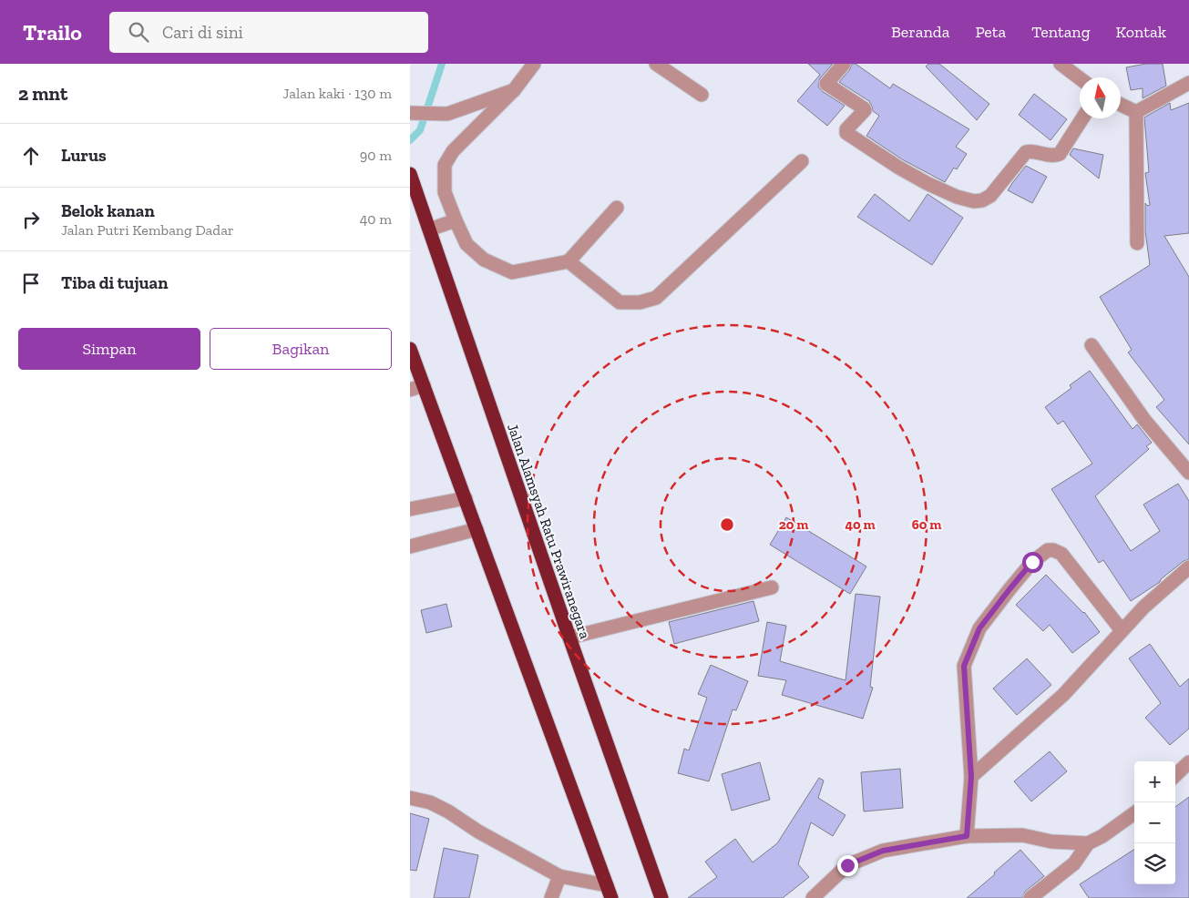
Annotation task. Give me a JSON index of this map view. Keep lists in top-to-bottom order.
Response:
{
  "streets": {
    "highway": ["Jalan Alamsyah Ratu Prawiranegara"]
  },
  "north": "top",
  "page": {
    "header": "Trailo",
    "search": "Cari di sini",
    "nav": [
      "Beranda",
      "Peta",
      "Tentang",
      "Kontak"
    ],
    "heading": ["2 mnt", "Jalan kaki · 130 m"],
    "list": [
      ["Lurus", "90 m"],
      ["Belok kanan", "Jalan Putri Kembang Dadar", "40 m"],
      "Tiba di tujuan"
    ],
    "buttons": ["Simpan", "Bagikan"],
    "map_buttons": ["+", "−"]
  },
  "rings": ["20 m", "40 m", "60 m"]
}
